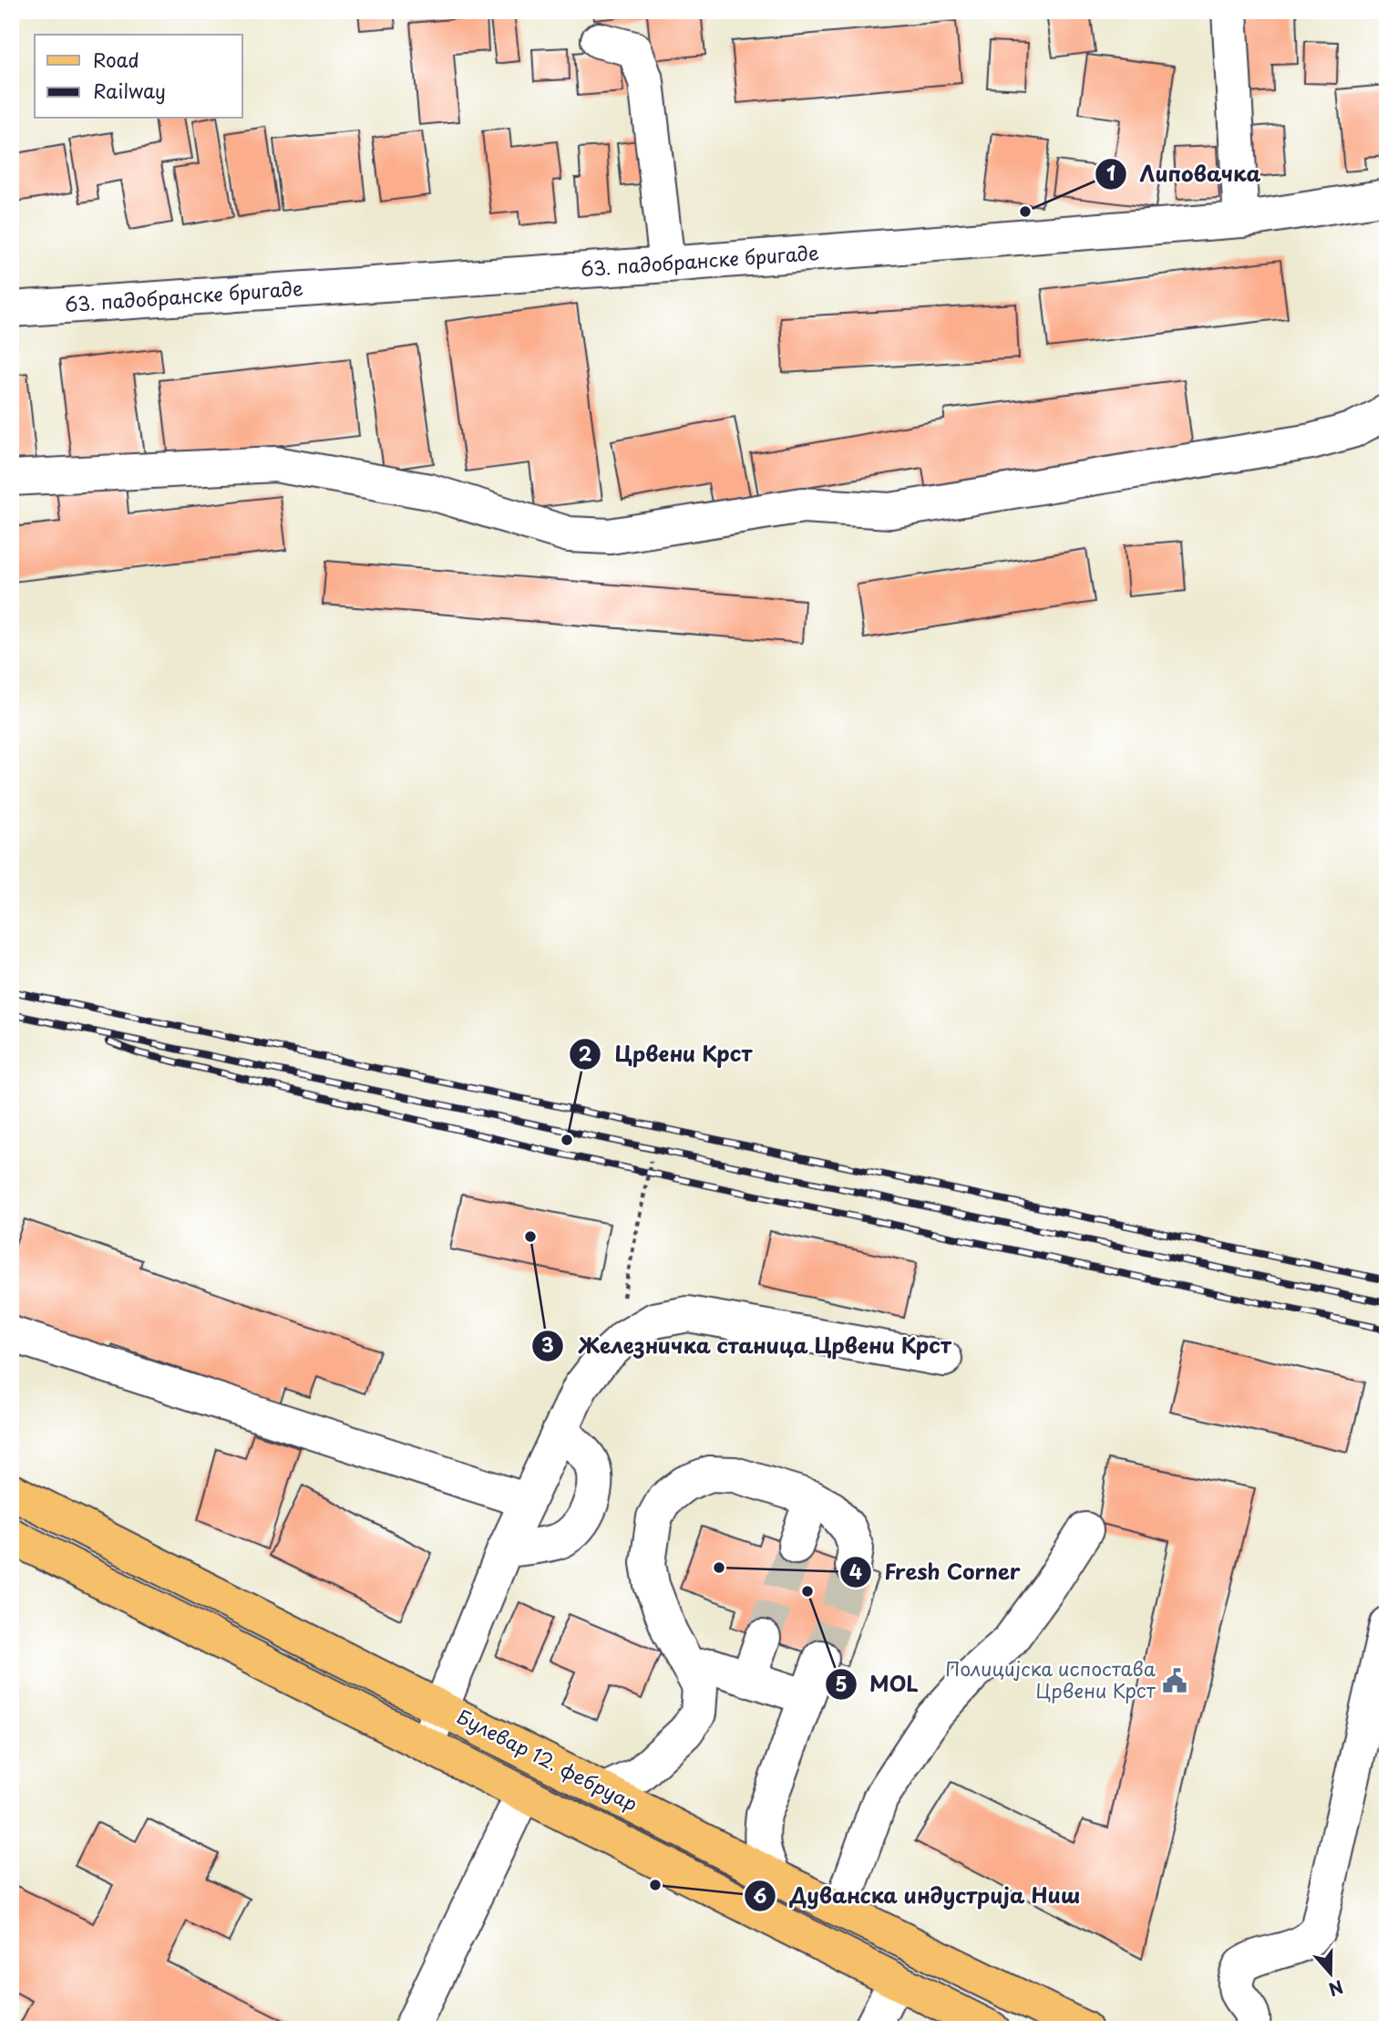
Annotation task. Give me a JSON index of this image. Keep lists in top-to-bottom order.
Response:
{
  "streets": {
    "main road": ["Булевар 12. фебруар"],
    "street": ["63. падобранске бригаде"]
  },
  "places": {
    "other": [
      "Липовачка",
      "Црвени Крст",
      "Железничка станица Црвени Крст",
      "Fresh Corner",
      "MOL",
      "Дуванска индустрија Ниш"
    ],
    "public building": ["Полицијска испостава Црвени Крст"]
  },
  "legend": ["Road", "Railway"],
  "north": "bottom"
}
